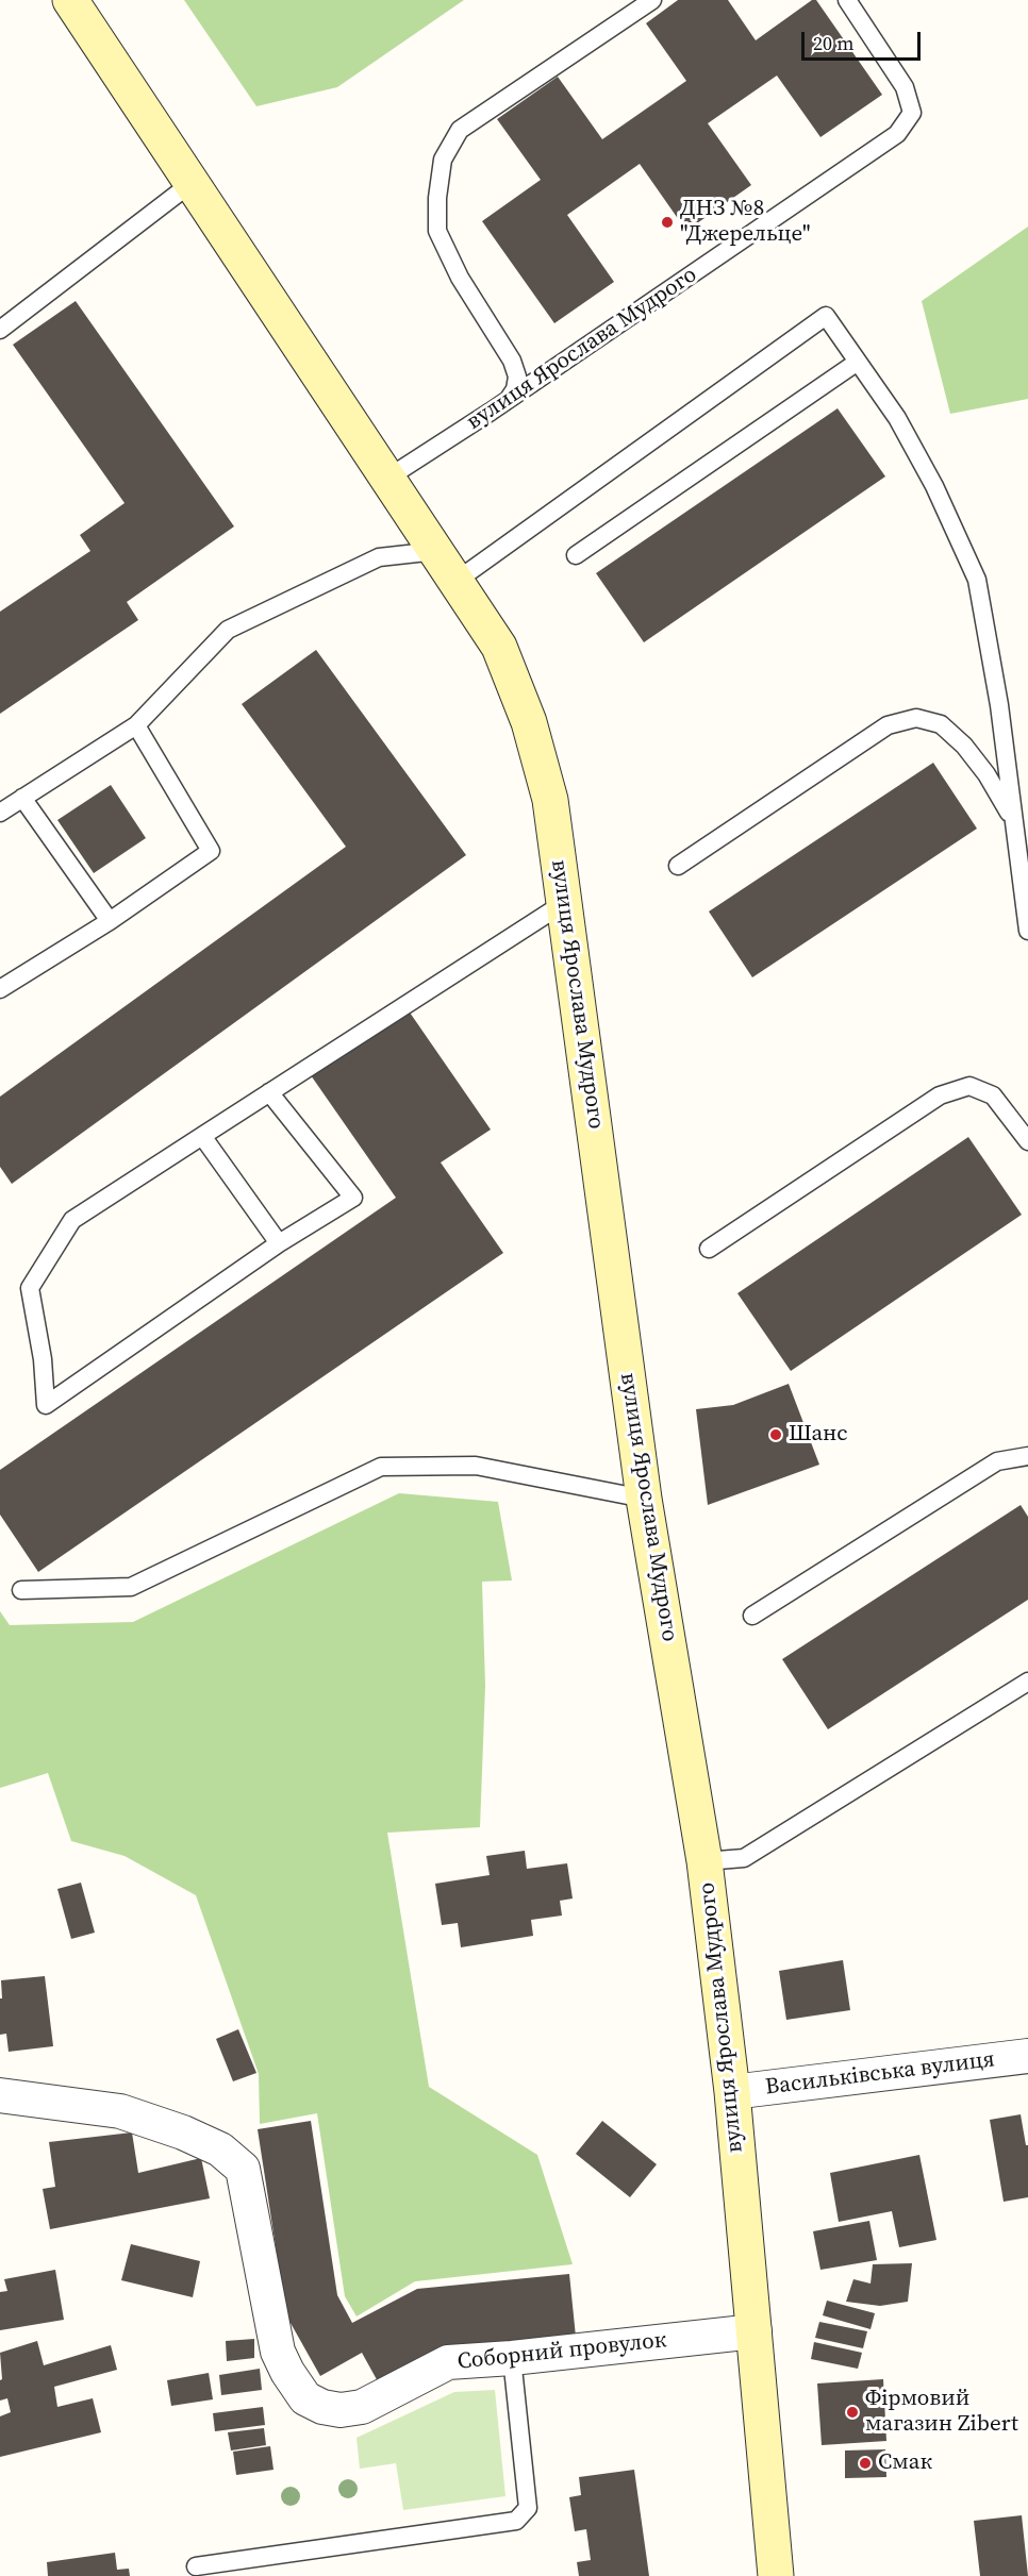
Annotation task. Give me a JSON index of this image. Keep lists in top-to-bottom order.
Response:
{
  "streets": {
    "street": ["вулиця Ярослава Мудрого", "Васильківська вулиця", "Соборний провулок"]
  },
  "crossings": [
    ["вулиця Ярослава Мудрого", "Васильківська вулиця"],
    ["вулиця Ярослава Мудрого", "Соборний провулок"]
  ],
  "places": [
    "ДНЗ №8 \"Джерельце\"",
    "Шанс",
    "Фірмовий магазин Zibert",
    "Смак"
  ],
  "scale_bar": "20 m"
}
